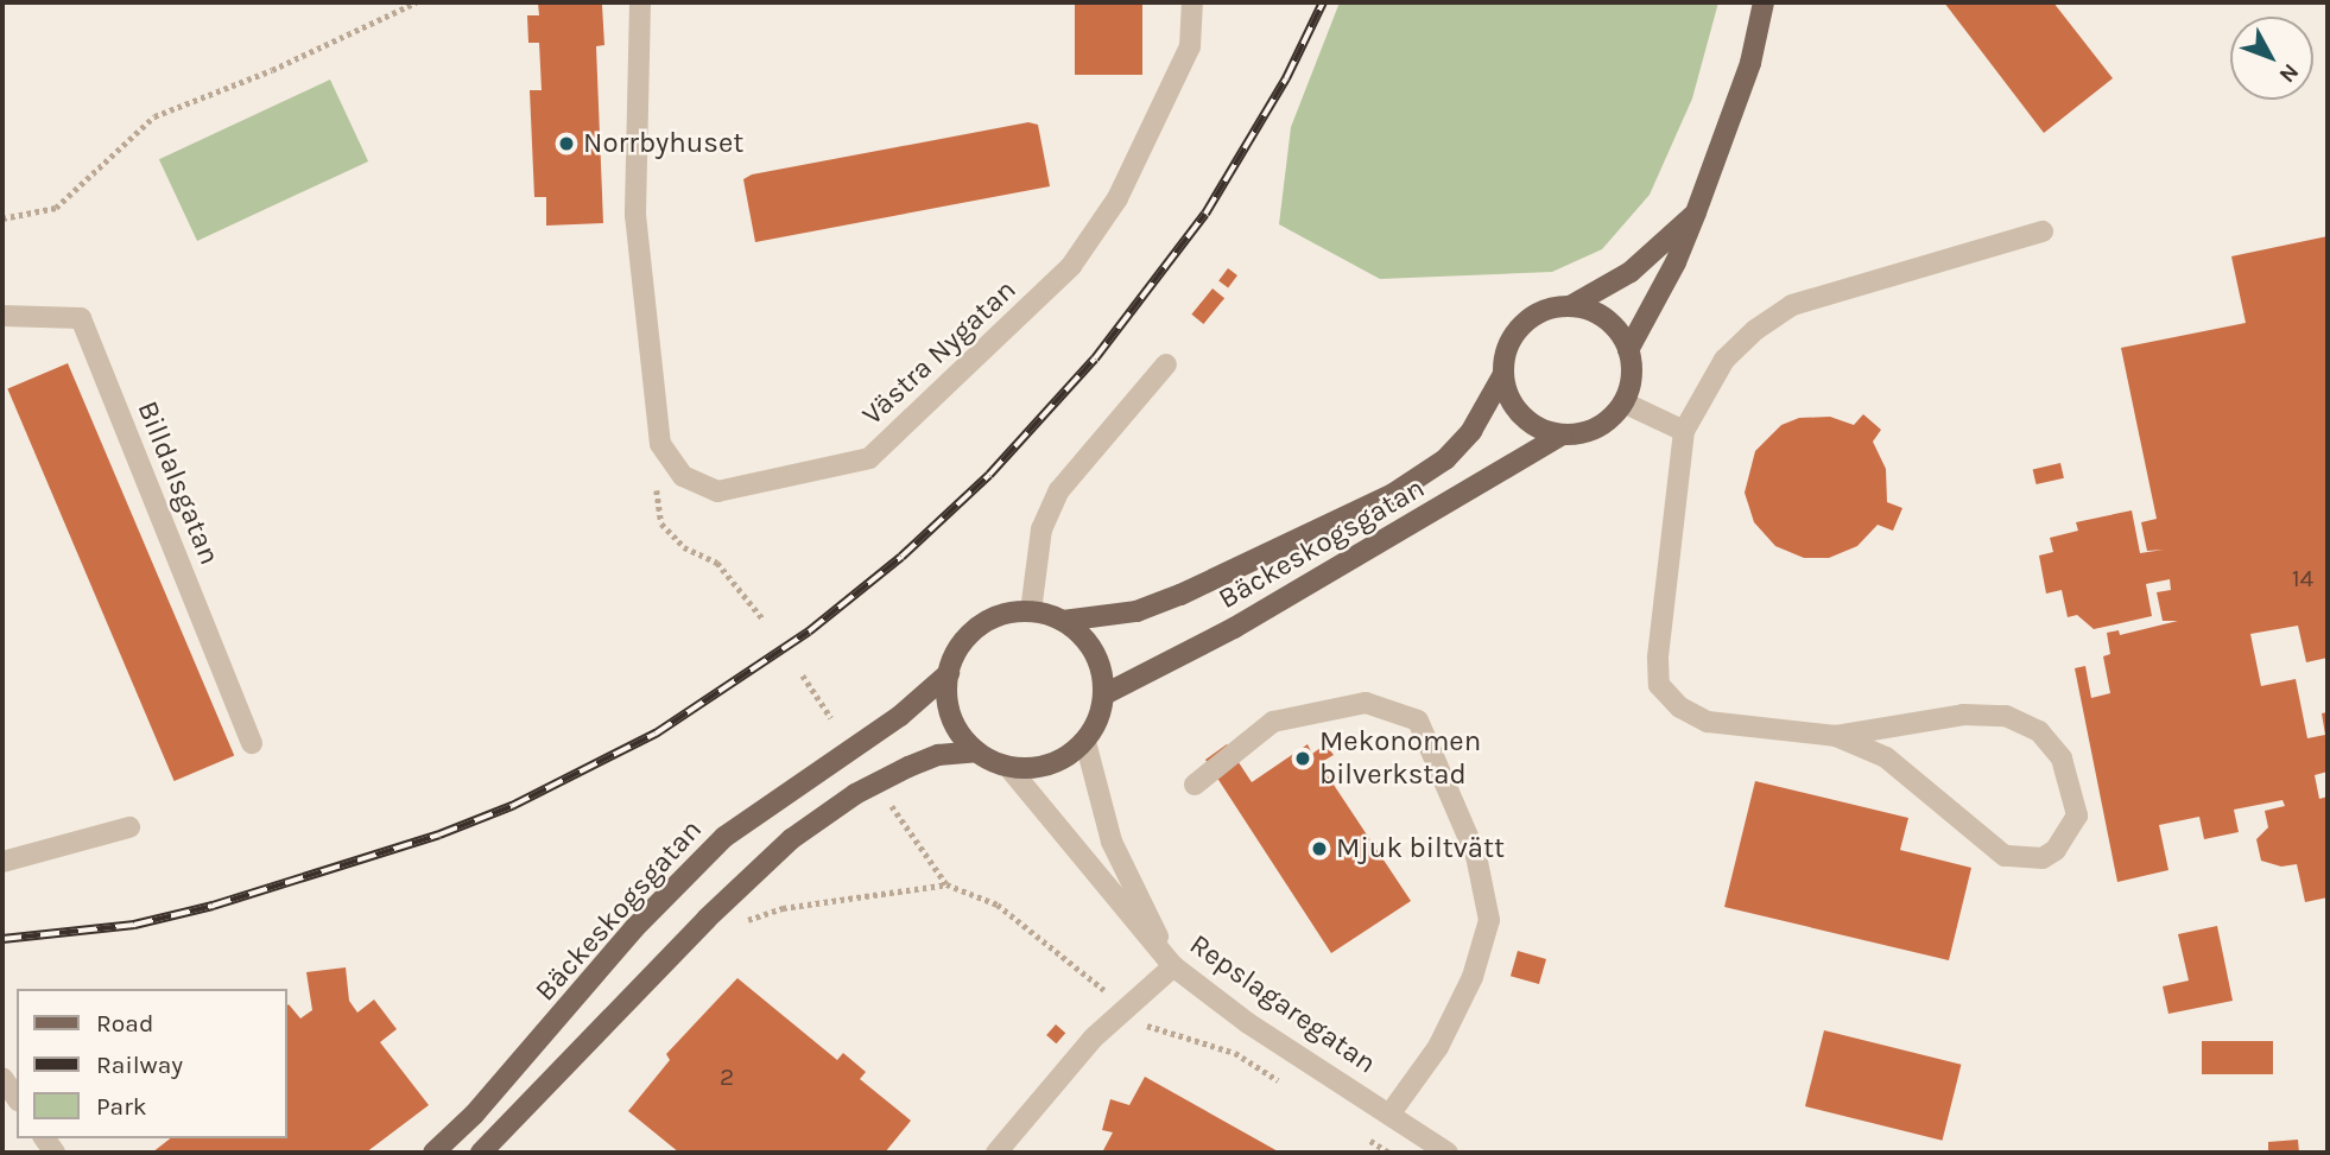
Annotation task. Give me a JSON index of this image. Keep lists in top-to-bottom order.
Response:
{
  "streets": {
    "main road": ["Bäckeskogsgatan"],
    "street": ["Västra Nygatan", "Billdalsgatan", "Repslagaregatan"]
  },
  "crossings": [
    ["Bäckeskogsgatan", "Repslagaregatan"]
  ],
  "places": ["Norrbyhuset", "Mekonomen bilverkstad", "Mjuk biltvätt"],
  "house_numbers": ["14", "2"],
  "legend": ["Road", "Railway", "Park"],
  "north": "bottom right"
}
